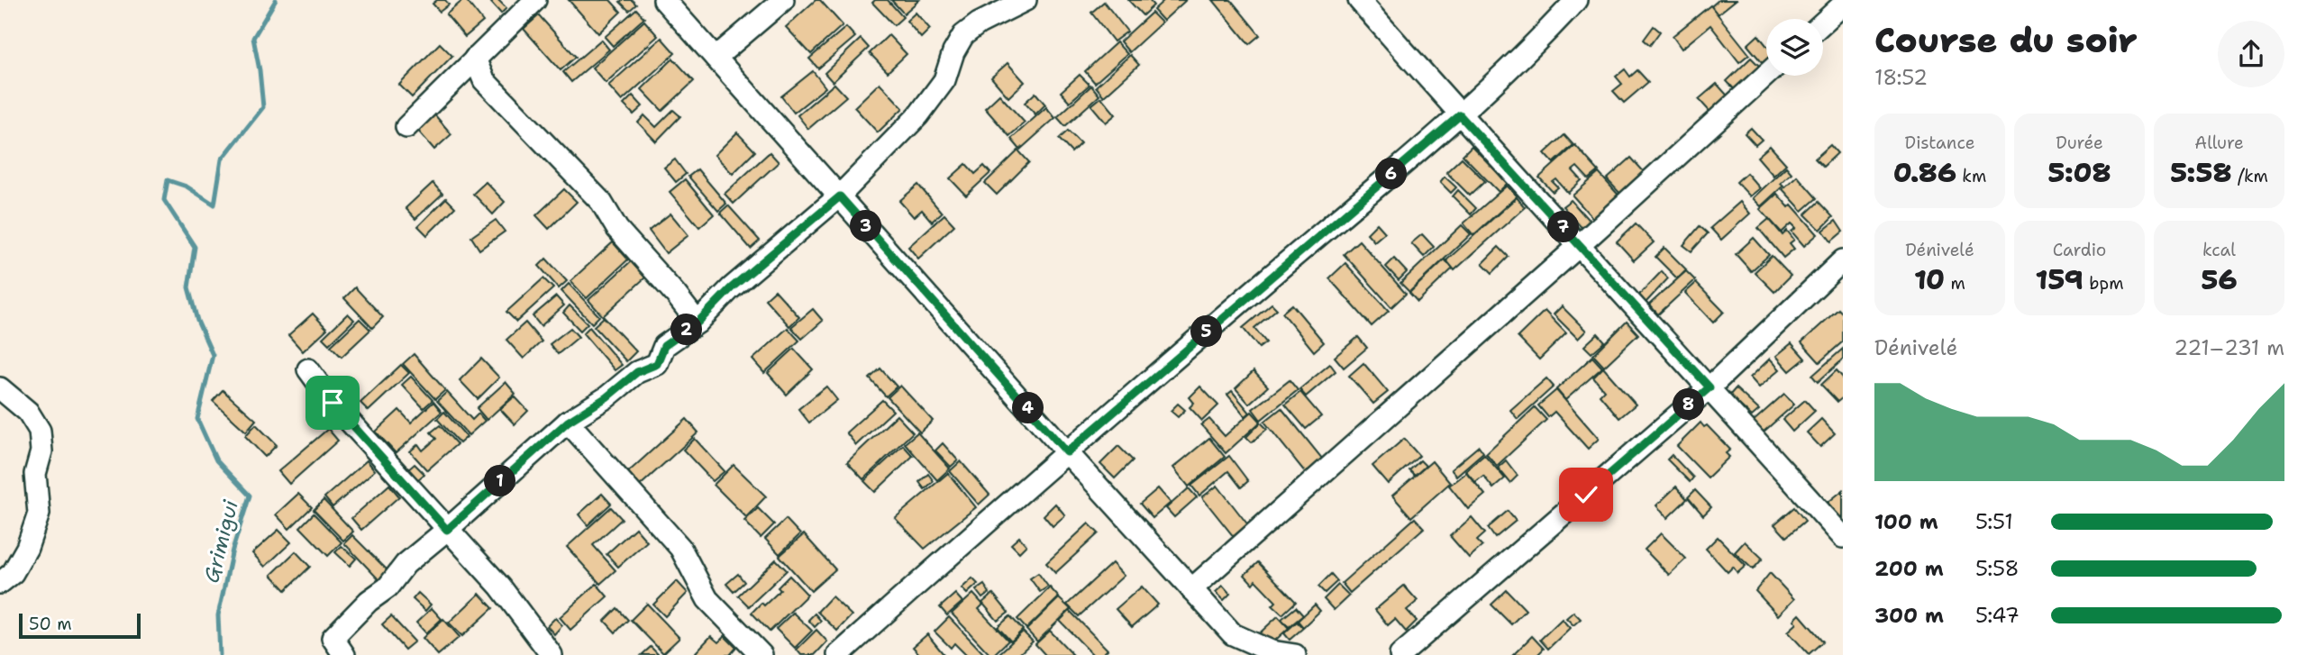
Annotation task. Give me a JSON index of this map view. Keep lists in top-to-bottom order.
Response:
{
  "water": ["Grimigui"],
  "scale_bar": "50 m",
  "page": {
    "heading": ["Course du soir", "18:52"],
    "stats": [
      ["Distance", "0.86 km"],
      ["Durée", "5:08"],
      ["Allure", "5:58 /km"],
      ["Dénivelé", "10 m"],
      ["Cardio", "159 bpm"],
      ["kcal", "56"]
    ],
    "pins": [
      "6",
      "3",
      "7",
      "2",
      "5",
      "8",
      "4",
      "1"
    ],
    "chart": ["Dénivelé", "221–231 m"],
    "list": [
      {
        "name": "100 m",
        "note": "5:51"
      },
      {
        "name": "200 m",
        "note": "5:58"
      },
      {
        "name": "300 m",
        "note": "5:47"
      }
    ],
    "scale": "50 m"
  }
}
